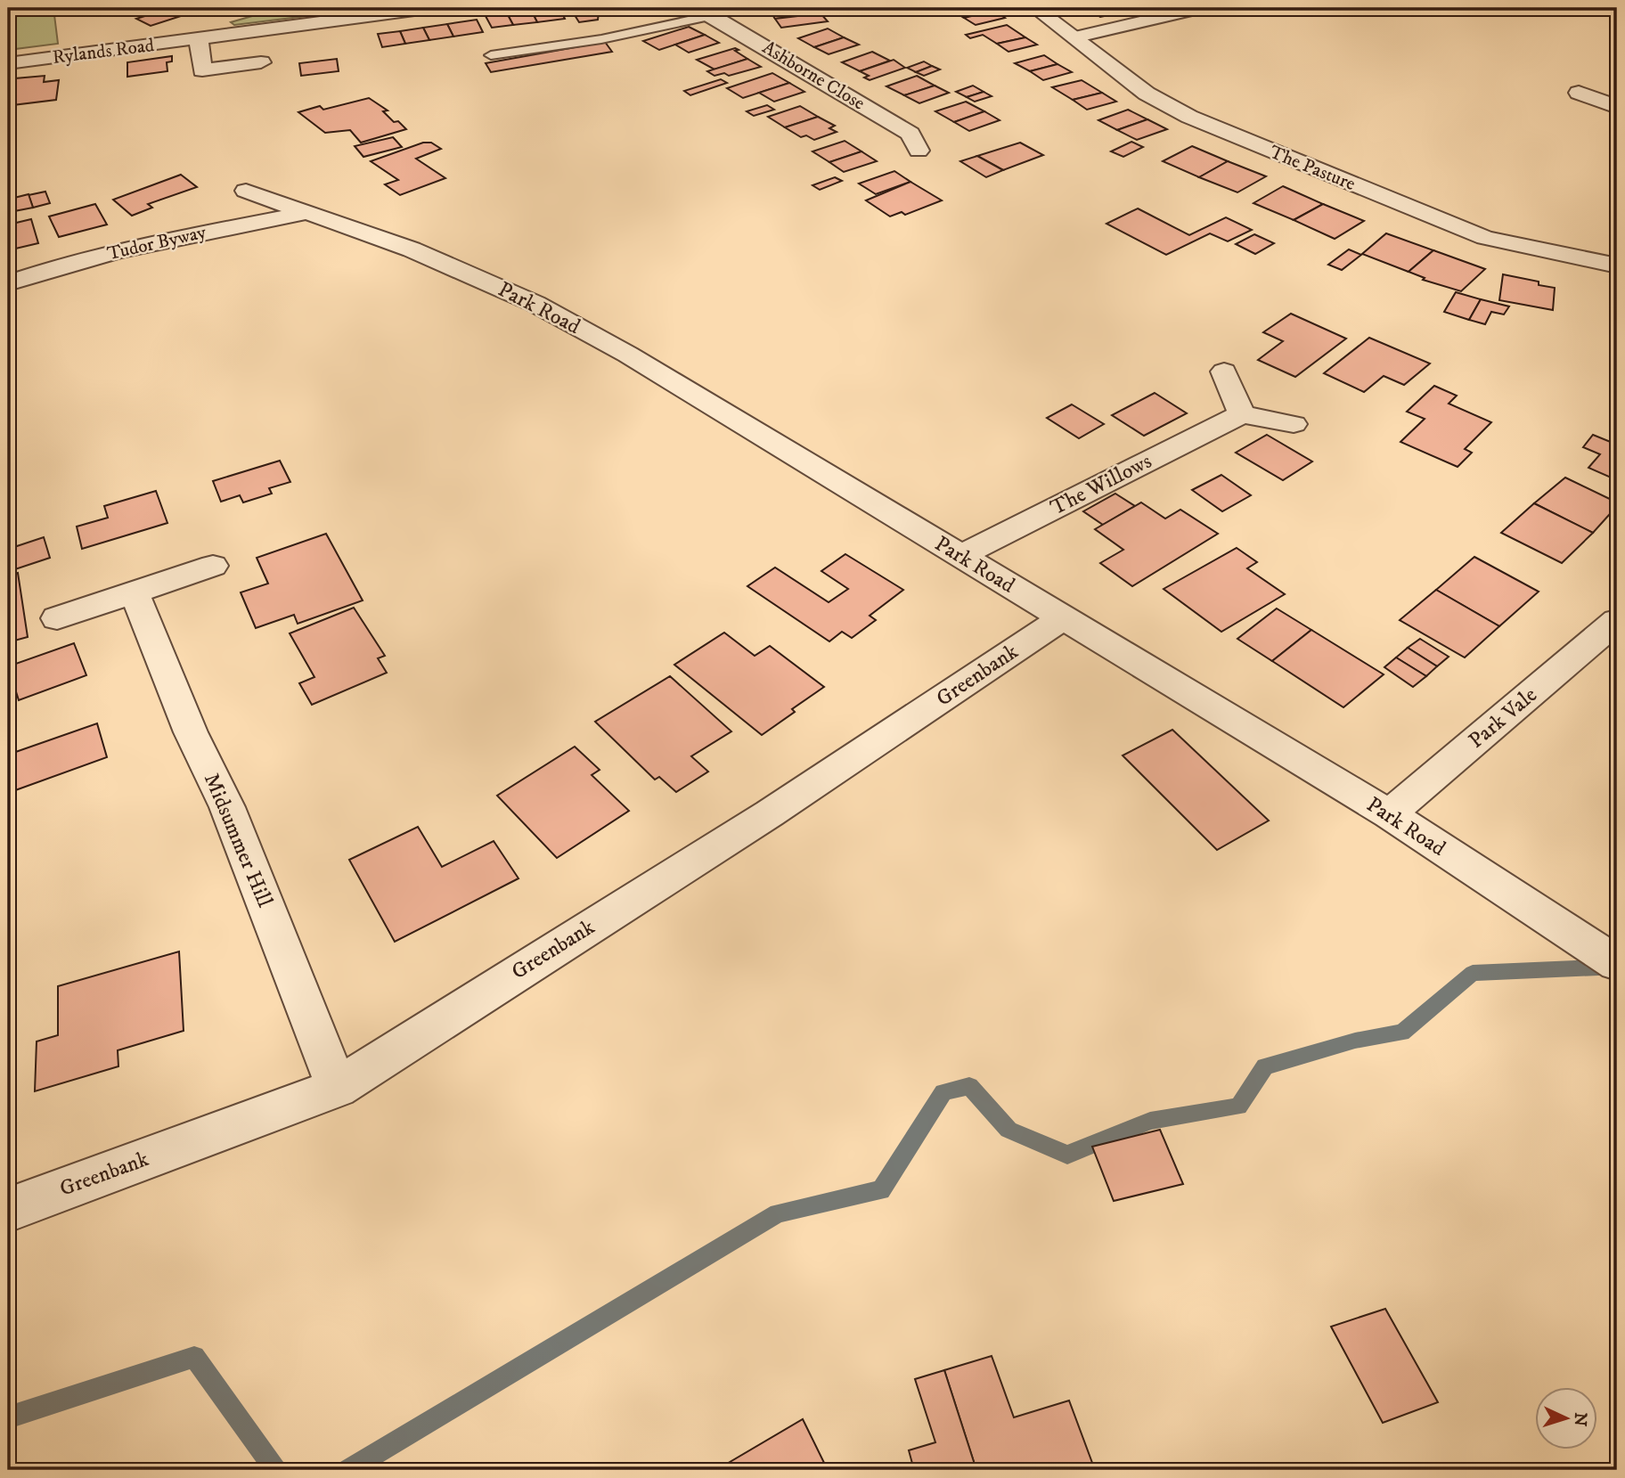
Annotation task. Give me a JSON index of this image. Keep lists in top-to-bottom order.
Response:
{
  "streets": {
    "street": [
      "Rylands Road",
      "Ashborne Close",
      "The Pasture",
      "Tudor Byway",
      "Park Road",
      "The Willows",
      "Greenbank",
      "Park Vale",
      "Midsummer Hill"
    ]
  },
  "crossings": [
    ["Tudor Byway", "Park Road"],
    ["Park Road", "The Willows"],
    ["Park Road", "Greenbank"],
    ["Park Road", "Park Vale"],
    ["Greenbank", "Midsummer Hill"]
  ],
  "north": "right"
}
